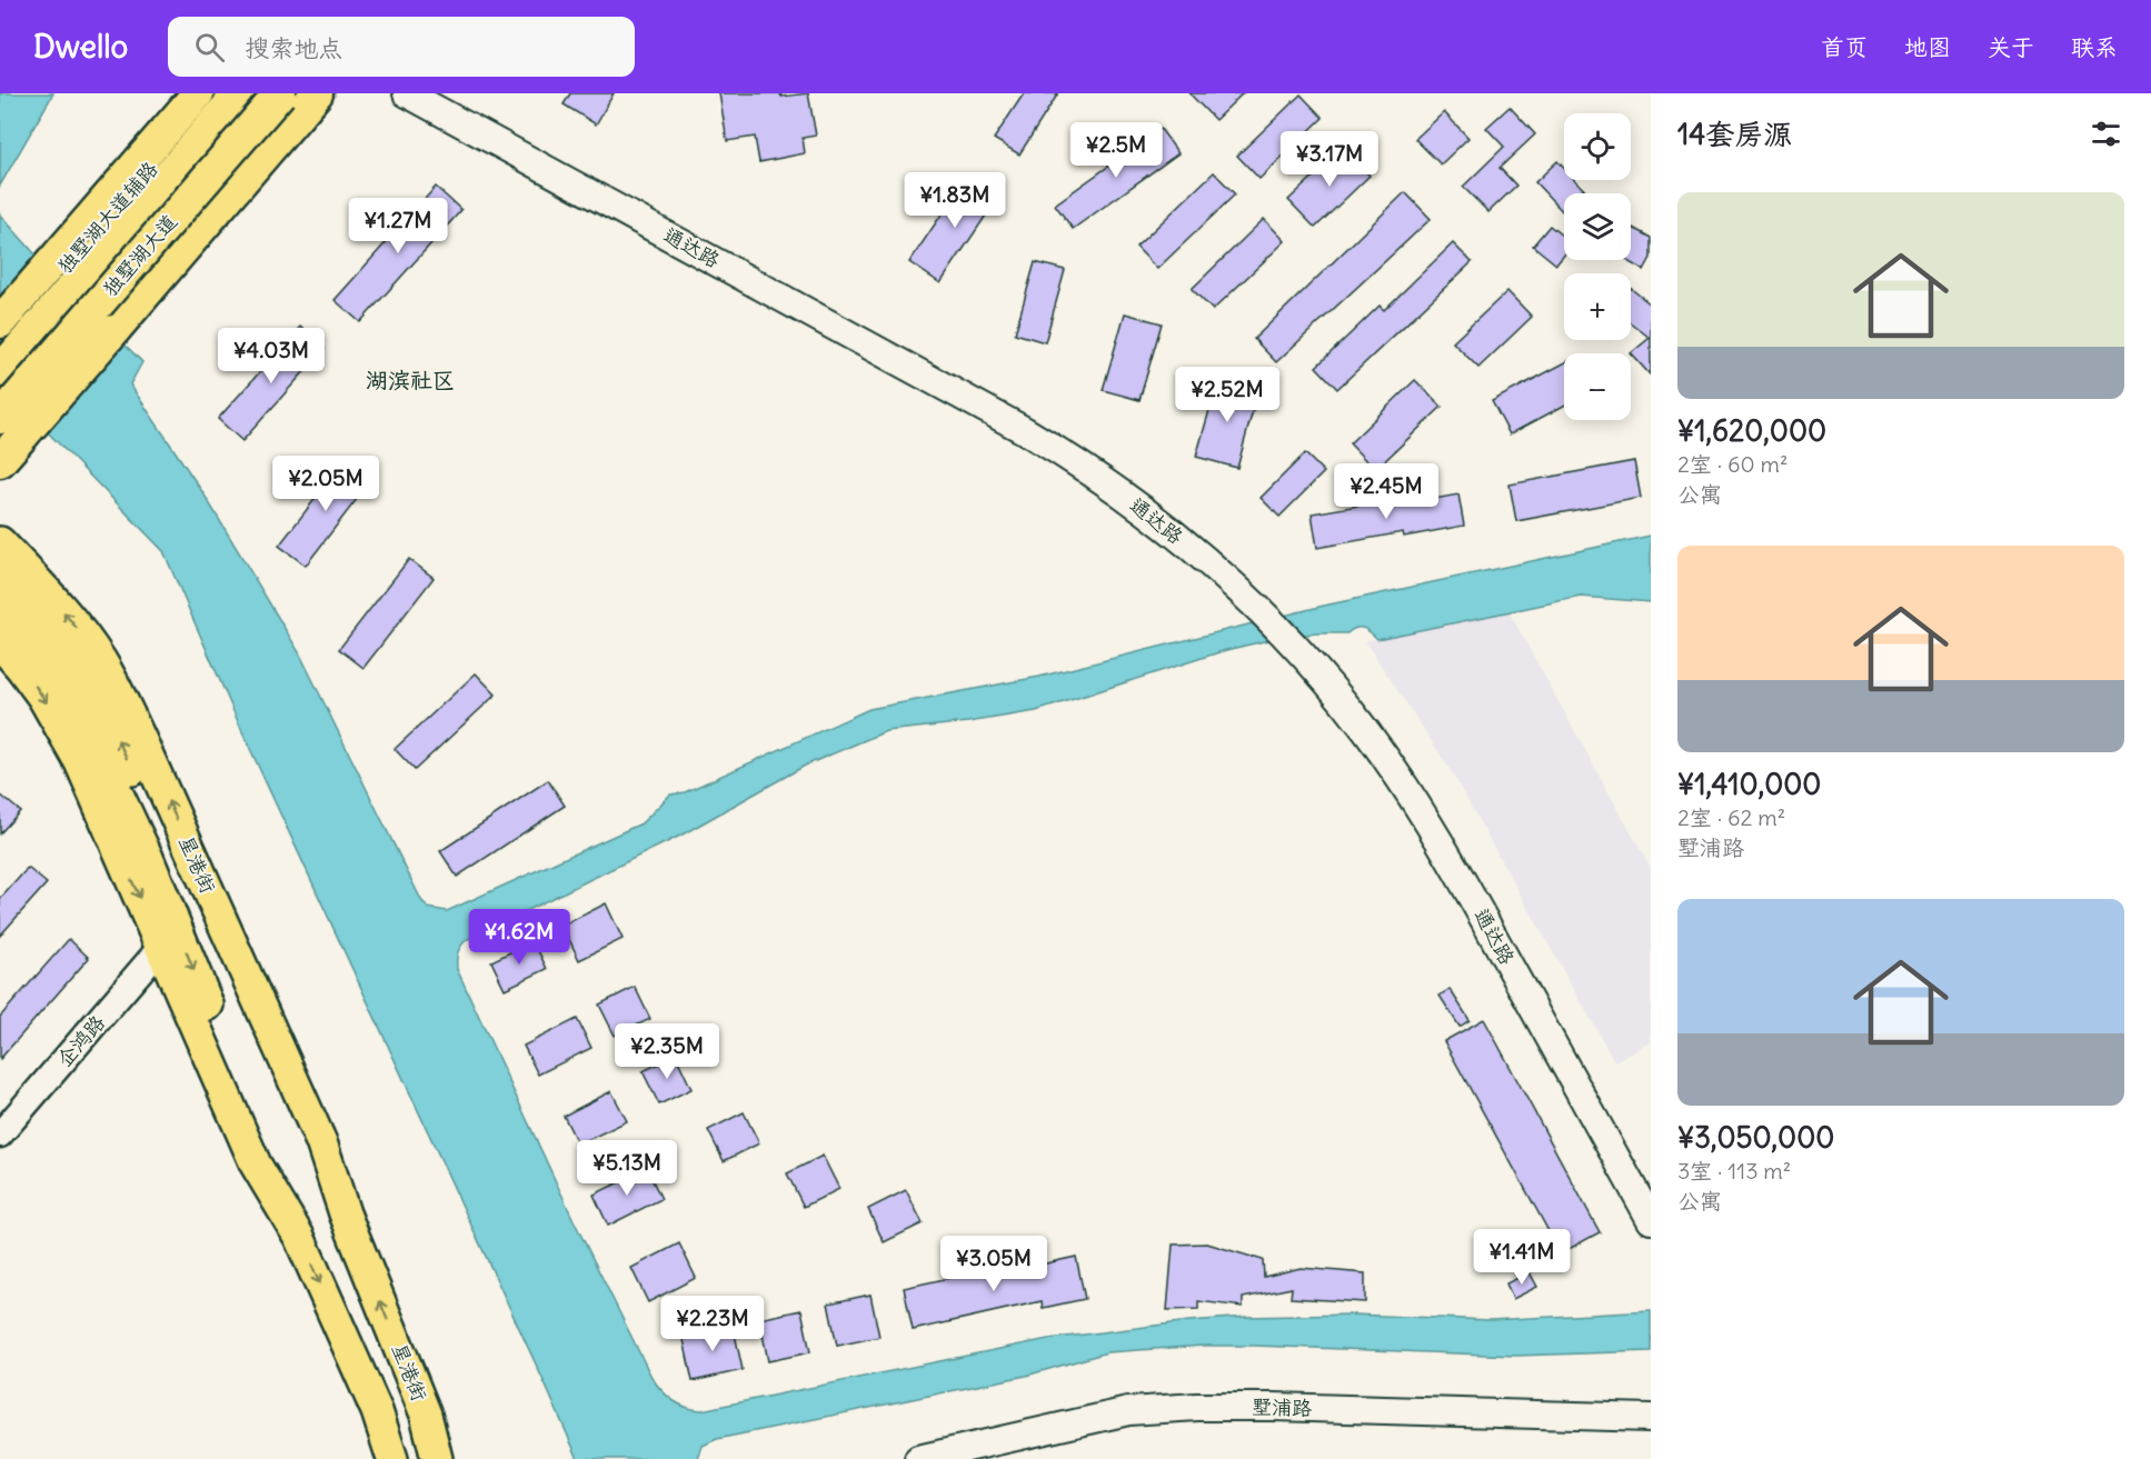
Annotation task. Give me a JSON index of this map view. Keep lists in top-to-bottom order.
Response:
{
  "streets": {
    "highway": ["独墅湖大道"],
    "main road": [
      "独墅湖大道辅路",
      "通达路",
      "星港街",
      "墅浦路"
    ],
    "street": ["企鸿路"]
  },
  "districts": ["湖滨社区"],
  "page": {
    "header": "Dwello",
    "search": "搜索地点",
    "nav": [
      "首页",
      "地图",
      "关于",
      "联系"
    ],
    "heading": "14套房源",
    "map_buttons": ["+", "−"],
    "price": [
      "¥2.5M",
      "¥3.17M",
      "¥1.83M",
      "¥1.27M",
      "¥4.03M",
      "¥2.52M",
      "¥2.05M",
      "¥2.45M",
      "¥1.62M",
      "¥2.35M",
      "¥5.13M",
      "¥1.41M",
      "¥3.05M",
      "¥2.23M"
    ],
    "list": [
      {
        "name": "¥1,620,000",
        "note": "2室 · 60 m² · 公寓"
      },
      {
        "name": "¥1,410,000",
        "note": "2室 · 62 m² · 墅浦路"
      },
      {
        "name": "¥3,050,000",
        "note": "3室 · 113 m² · 公寓"
      }
    ]
  }
}
